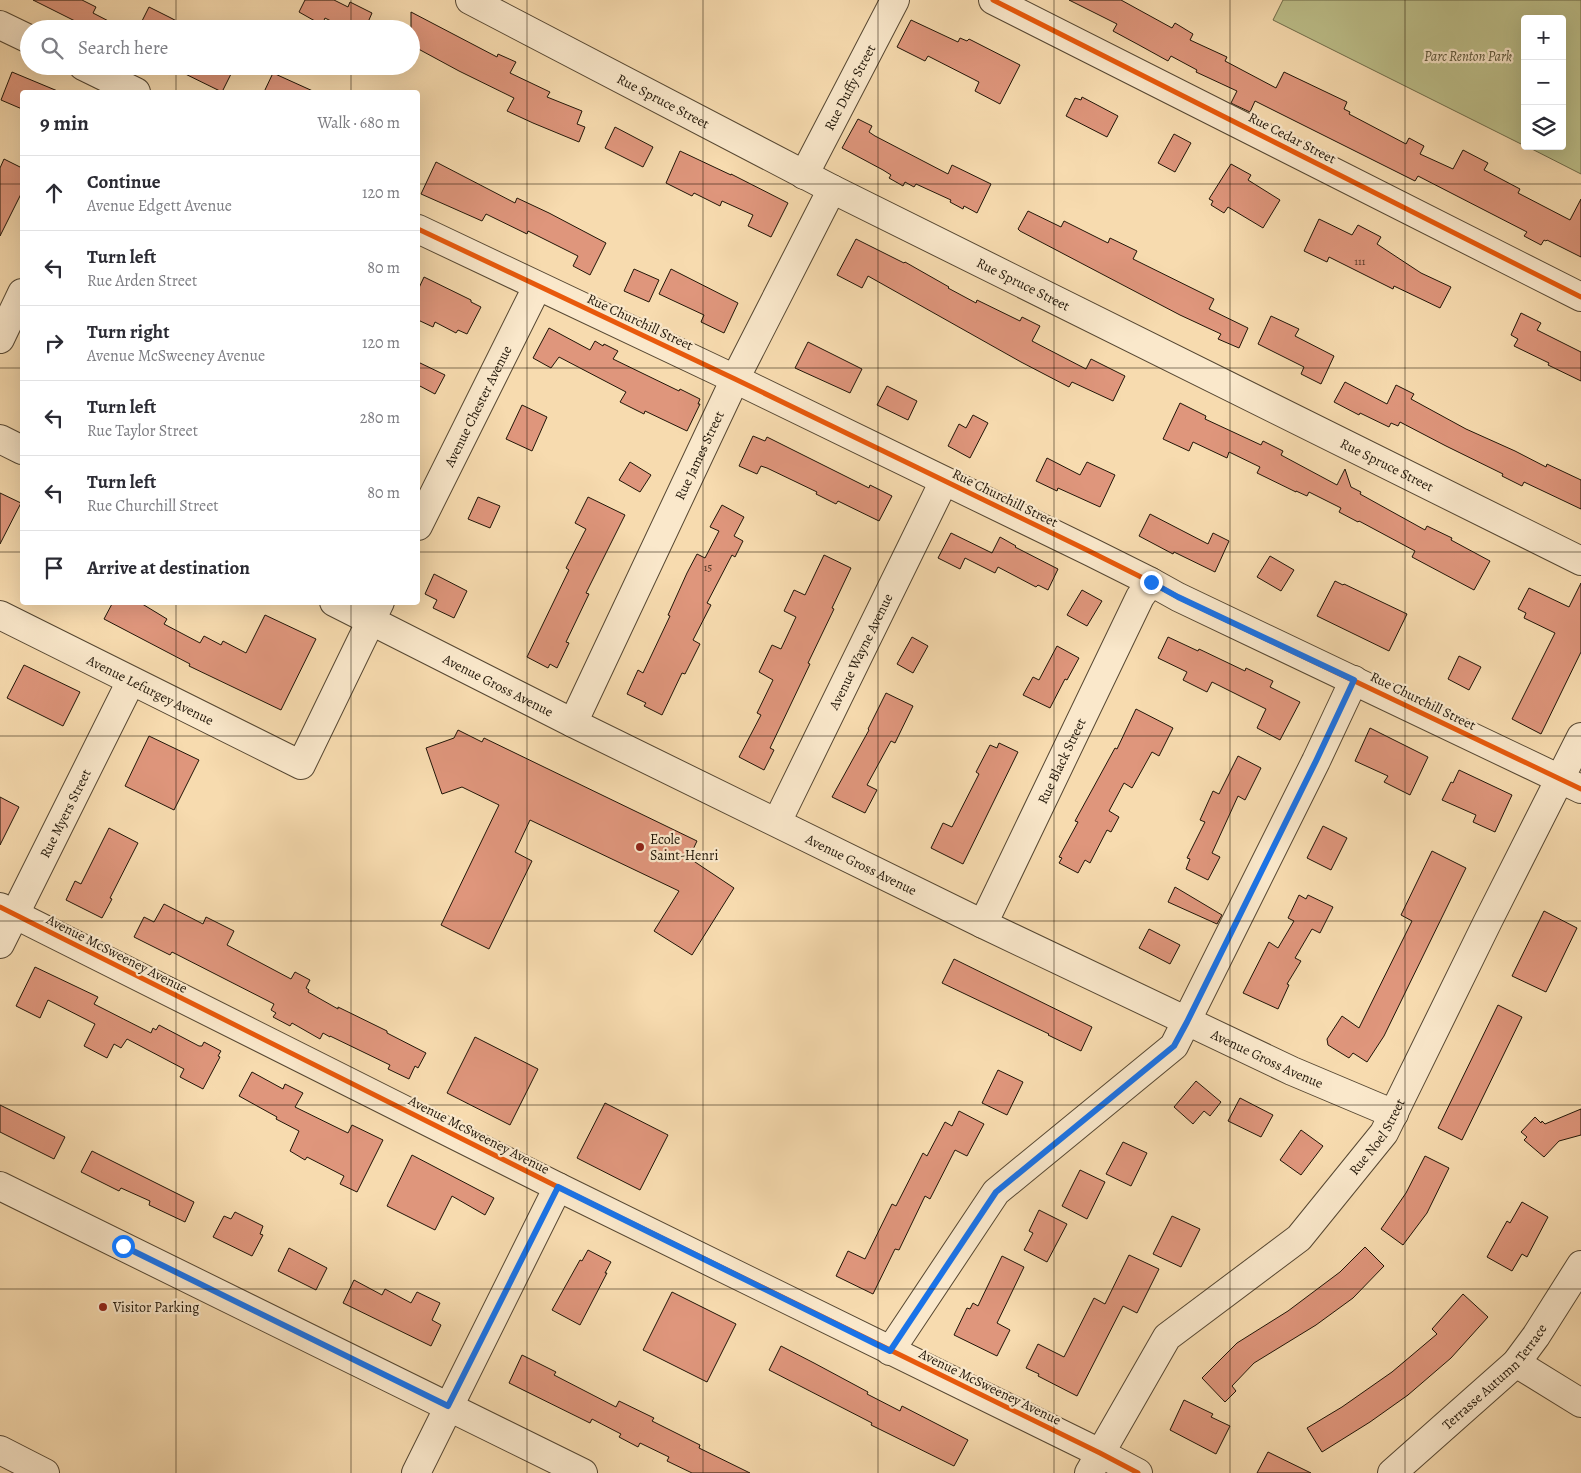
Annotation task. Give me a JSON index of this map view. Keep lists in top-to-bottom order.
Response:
{
  "streets": {
    "street": [
      "Rue Duffy Street",
      "Rue Spruce Street",
      "Rue Cedar Street",
      "Rue Churchill Street",
      "Avenue Chester Avenue",
      "Rue James Street",
      "Avenue Wayne Avenue",
      "Avenue Gross Avenue",
      "Avenue Lefurgey Avenue",
      "Rue Black Street",
      "Rue Myers Street",
      "Avenue McSweeney Avenue",
      "Rue Noel Street",
      "Terrasse Autumn Terrace"
    ]
  },
  "crossings": [
    ["Rue Duffy Street", "Rue Spruce Street"],
    ["Rue Spruce Street", "Rue James Street"],
    ["Rue Churchill Street", "Avenue Chester Avenue"],
    ["Rue Churchill Street", "Rue James Street"],
    ["Rue Churchill Street", "Avenue Wayne Avenue"],
    ["Rue Churchill Street", "Rue Black Street"],
    ["Rue Churchill Street", "Rue Noel Street"],
    ["Rue James Street", "Avenue Gross Avenue"],
    ["Avenue Wayne Avenue", "Avenue Gross Avenue"],
    ["Avenue Gross Avenue", "Avenue Lefurgey Avenue"],
    ["Avenue Gross Avenue", "Rue Black Street"],
    ["Avenue Gross Avenue", "Rue Noel Street"],
    ["Avenue Lefurgey Avenue", "Rue Myers Street"],
    ["Rue Myers Street", "Avenue McSweeney Avenue"],
    ["Avenue McSweeney Avenue", "Rue Noel Street"]
  ],
  "parks": ["Parc Renton Park"],
  "places": ["Ecole Saint-Henri", "Visitor Parking"],
  "house_numbers": ["111", "15"],
  "page": {
    "map_buttons": ["+", "−"],
    "search": "Search here",
    "heading": ["9 min", "Walk · 680 m"],
    "list": [
      ["Continue", "Avenue Edgett Avenue", "120 m"],
      ["Turn left", "Rue Arden Street", "80 m"],
      ["Turn right", "Avenue McSweeney Avenue", "120 m"],
      ["Turn left", "Rue Taylor Street", "280 m"],
      ["Turn left", "Rue Churchill Street", "80 m"],
      "Arrive at destination"
    ]
  }
}
